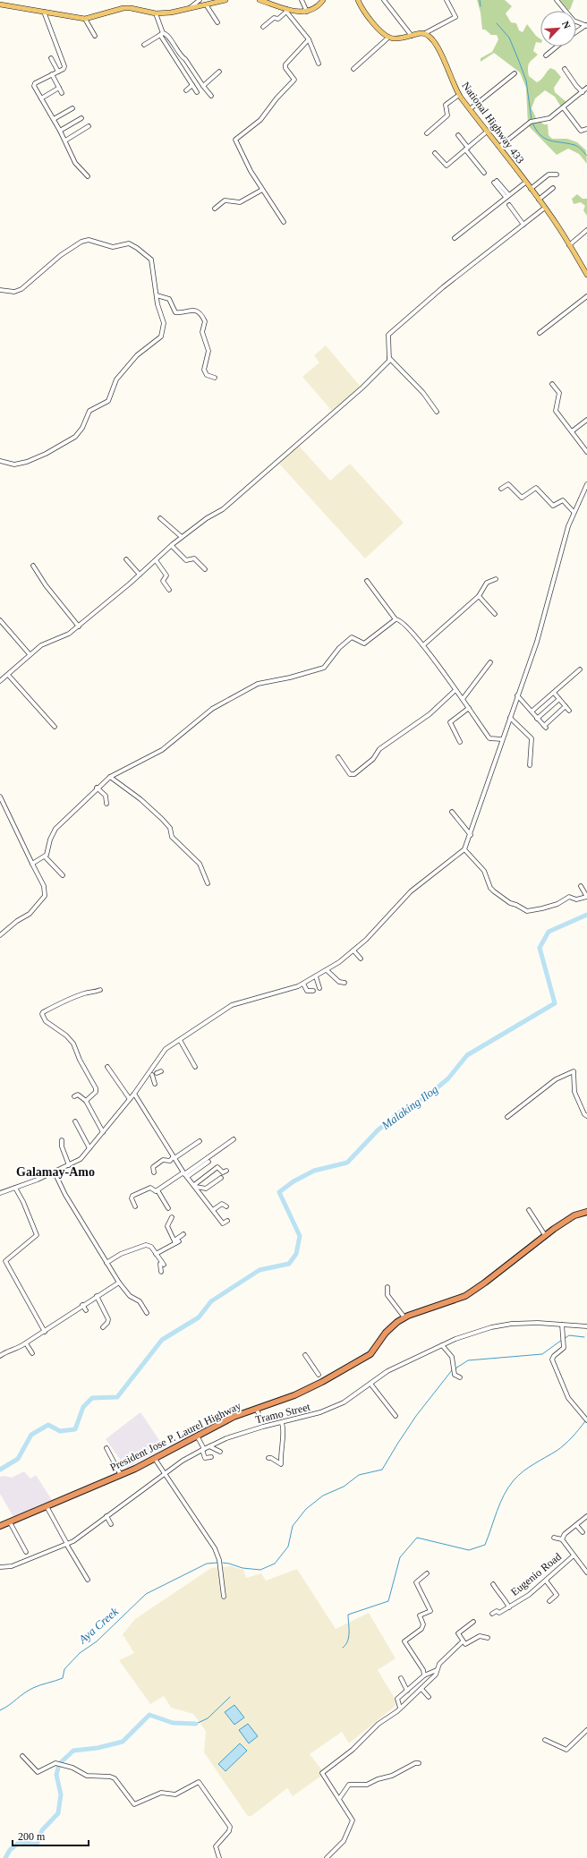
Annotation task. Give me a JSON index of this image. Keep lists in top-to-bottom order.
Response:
{
  "streets": {
    "highway": ["President Jose P. Laurel Highway"],
    "main road": ["National Highway 433"],
    "street": ["Tramo Street", "Eugenio Road"]
  },
  "districts": ["Galamay-Amo"],
  "water": ["Malaking Ilog", "Aya Creek"],
  "scale_bar": "200 m",
  "north": "top right"
}
